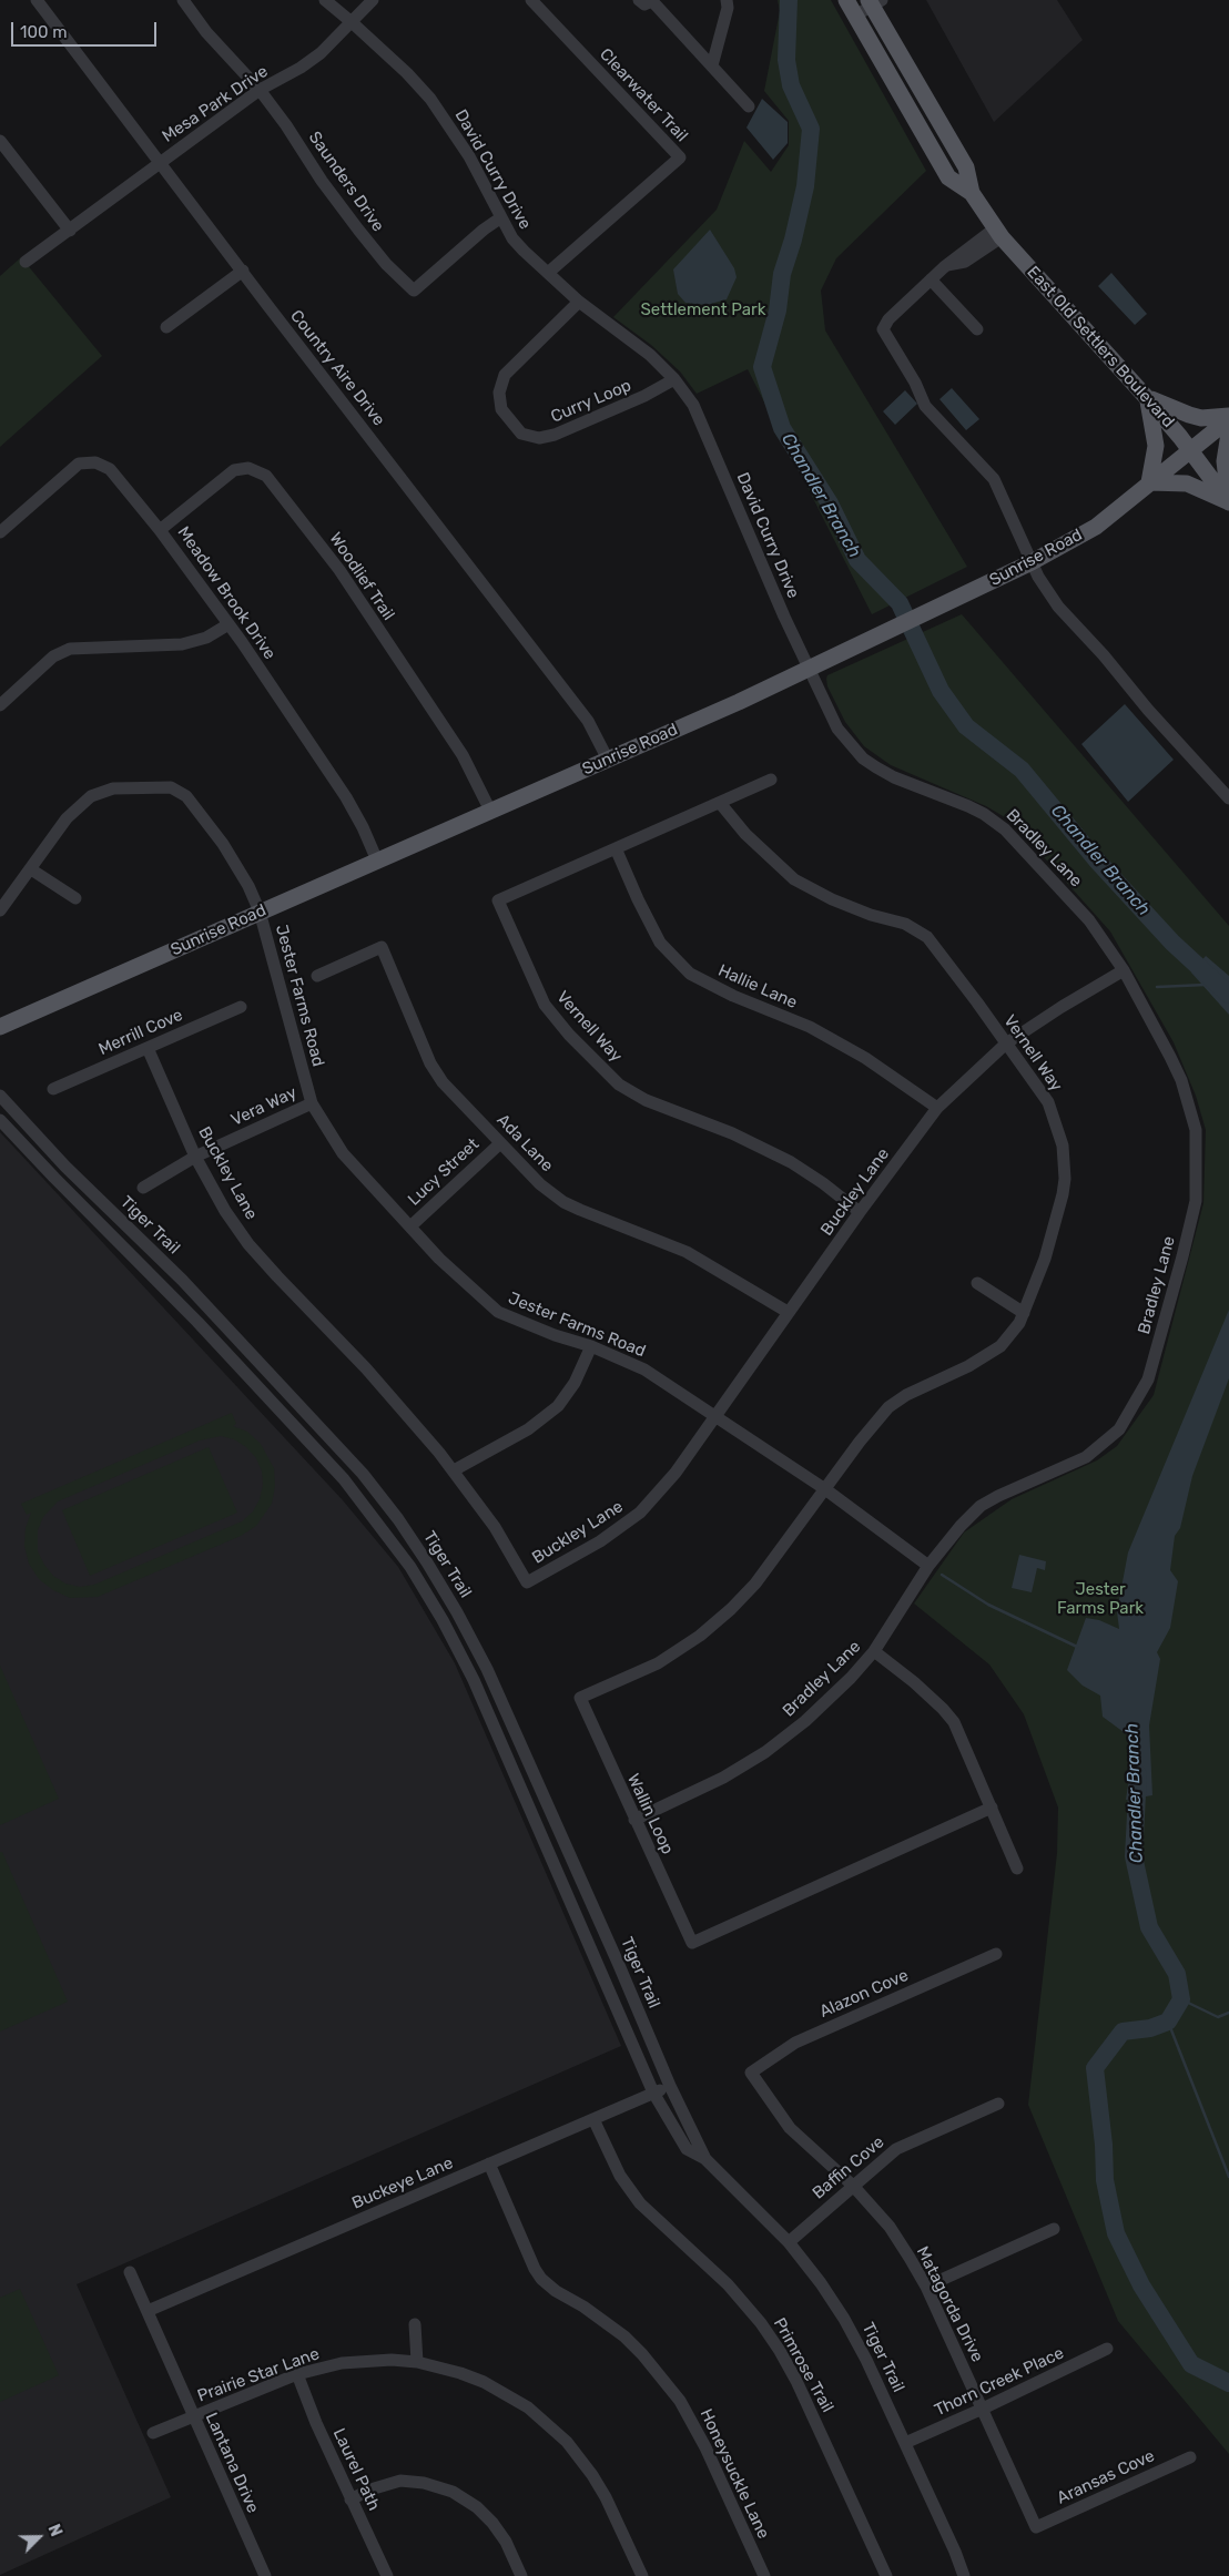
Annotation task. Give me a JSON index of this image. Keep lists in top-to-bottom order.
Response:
{
  "streets": {
    "main road": ["East Old Settlers Boulevard", "Sunrise Road"],
    "street": [
      "Clearwater Trail",
      "Mesa Park Drive",
      "David Curry Drive",
      "Saunders Drive",
      "Country Aire Drive",
      "Curry Loop",
      "Woodlief Trail",
      "Meadow Brook Drive",
      "Bradley Lane",
      "Hallie Lane",
      "Jester Farms Road",
      "Vernell Way",
      "Merrill Cove",
      "Vera Way",
      "Ada Lane",
      "Lucy Street",
      "Buckley Lane",
      "Tiger Trail",
      "Wallin Loop",
      "Alazon Cove",
      "Baffin Cove",
      "Buckeye Lane",
      "Matagorda Drive",
      "Primrose Trail",
      "Prairie Star Lane",
      "Thorn Creek Place",
      "Lantana Drive",
      "Laurel Path",
      "Honeysuckle Lane",
      "Aransas Cove"
    ]
  },
  "crossings": [
    ["Clearwater Trail", "David Curry Drive"],
    ["Mesa Park Drive", "David Curry Drive"],
    ["Mesa Park Drive", "Saunders Drive"],
    ["Mesa Park Drive", "Country Aire Drive"],
    ["David Curry Drive", "Saunders Drive"],
    ["David Curry Drive", "Curry Loop"],
    ["David Curry Drive", "Sunrise Road"],
    ["David Curry Drive", "Bradley Lane"],
    ["East Old Settlers Boulevard", "Sunrise Road"],
    ["Country Aire Drive", "Sunrise Road"],
    ["Sunrise Road", "Woodlief Trail"],
    ["Sunrise Road", "Meadow Brook Drive"],
    ["Sunrise Road", "Bradley Lane"],
    ["Sunrise Road", "Jester Farms Road"],
    ["Woodlief Trail", "Meadow Brook Drive"],
    ["Bradley Lane", "Jester Farms Road"],
    ["Bradley Lane", "Buckley Lane"],
    ["Bradley Lane", "Wallin Loop"],
    ["Hallie Lane", "Vernell Way"],
    ["Hallie Lane", "Buckley Lane"],
    ["Jester Farms Road", "Vernell Way"],
    ["Jester Farms Road", "Vera Way"],
    ["Jester Farms Road", "Lucy Street"],
    ["Jester Farms Road", "Buckley Lane"],
    ["Jester Farms Road", "Wallin Loop"],
    ["Vernell Way", "Buckley Lane"],
    ["Vernell Way", "Wallin Loop"],
    ["Merrill Cove", "Buckley Lane"],
    ["Vera Way", "Buckley Lane"],
    ["Ada Lane", "Lucy Street"],
    ["Ada Lane", "Buckley Lane"],
    ["Tiger Trail", "Baffin Cove"],
    ["Tiger Trail", "Buckeye Lane"],
    ["Tiger Trail", "Thorn Creek Place"],
    ["Alazon Cove", "Matagorda Drive"],
    ["Baffin Cove", "Matagorda Drive"],
    ["Buckeye Lane", "Primrose Trail"],
    ["Buckeye Lane", "Lantana Drive"],
    ["Buckeye Lane", "Honeysuckle Lane"],
    ["Matagorda Drive", "Thorn Creek Place"],
    ["Matagorda Drive", "Aransas Cove"],
    ["Prairie Star Lane", "Lantana Drive"],
    ["Prairie Star Lane", "Laurel Path"]
  ],
  "water": ["Chandler Branch"],
  "parks": ["Settlement Park", "Jester Farms Park"],
  "scale_bar": "100 m",
  "north": "top right"
}
